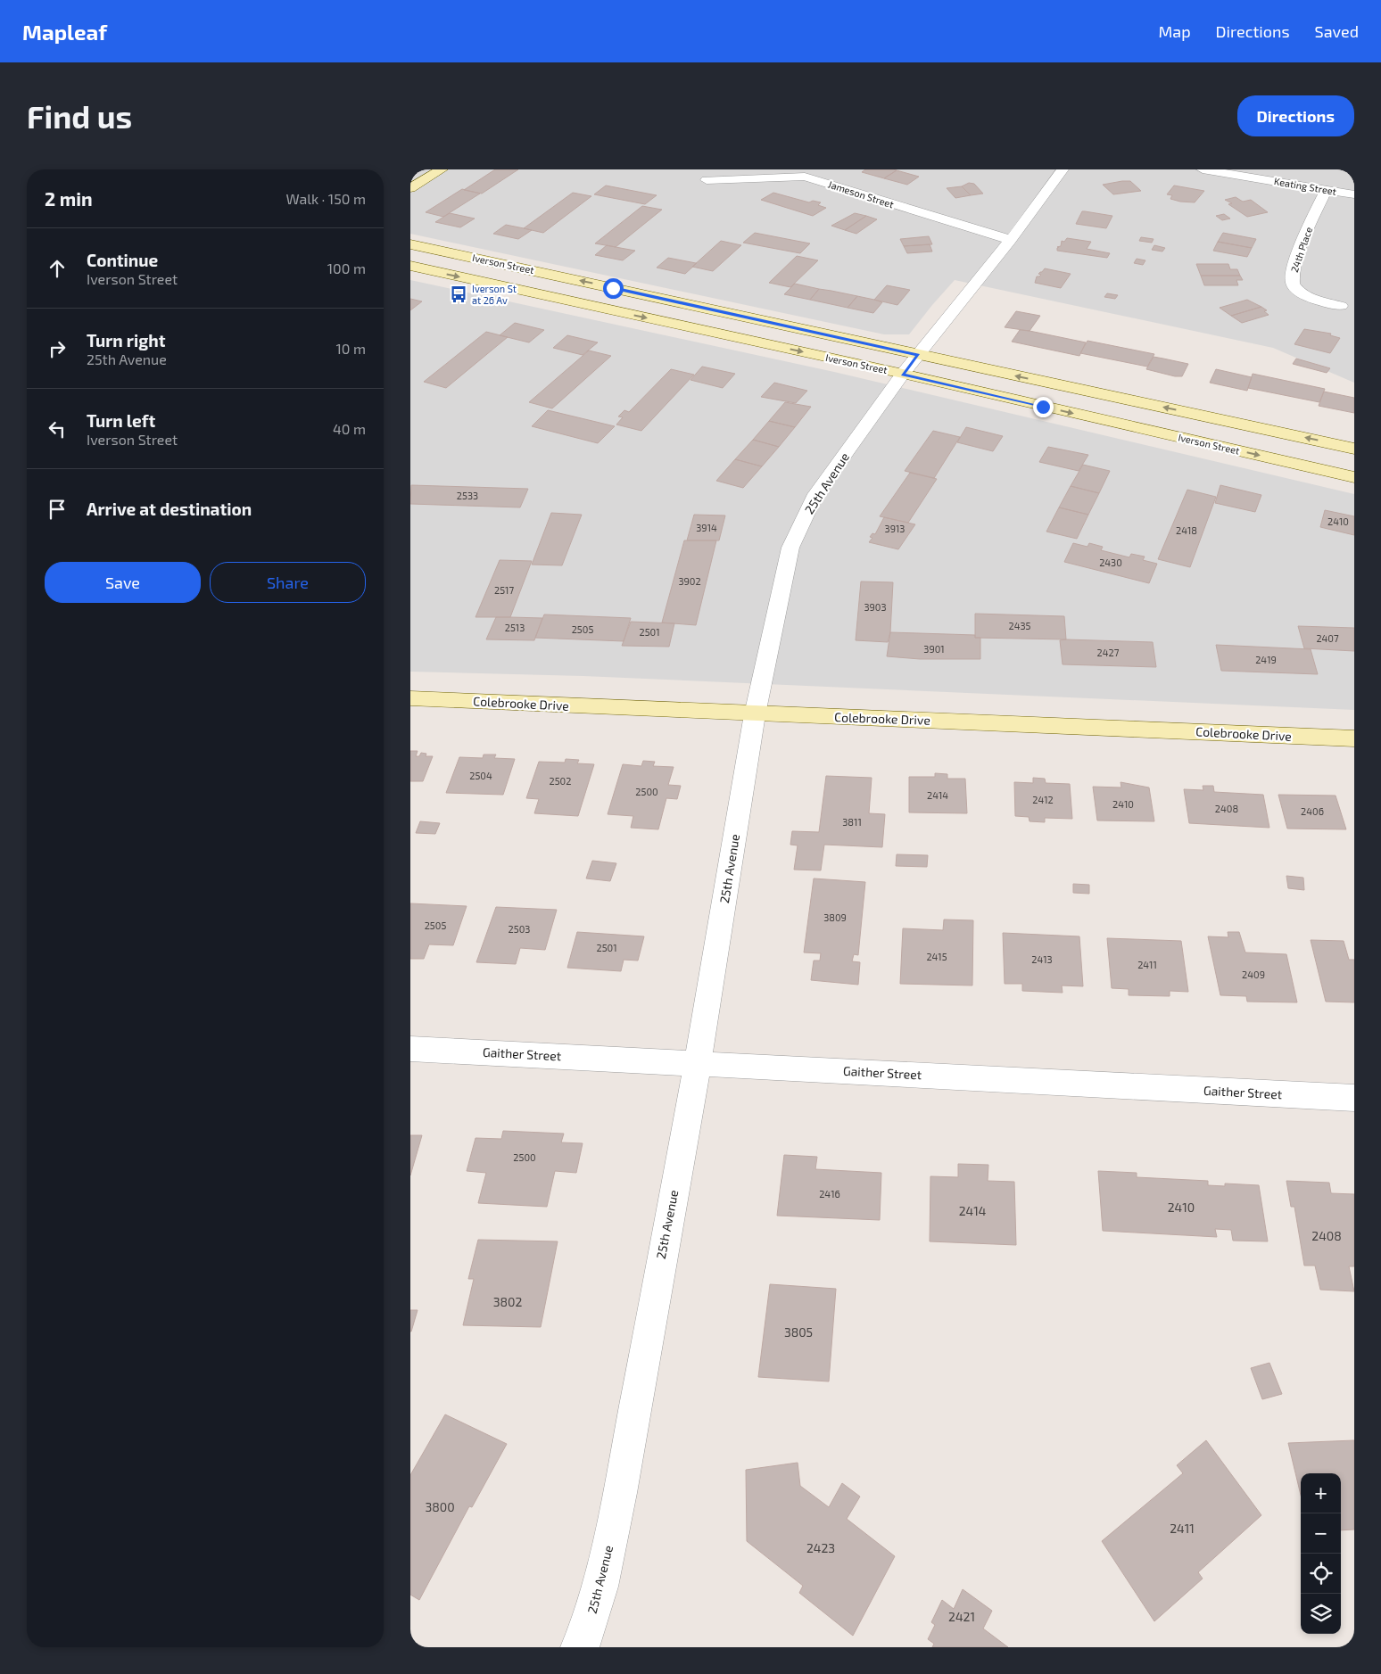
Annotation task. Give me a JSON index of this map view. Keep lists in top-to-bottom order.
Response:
{
  "streets": {
    "main road": ["Iverson Street", "Colebrooke Drive"],
    "street": [
      "Keating Street",
      "Jameson Street",
      "24th Place",
      "25th Avenue",
      "Gaither Street"
    ]
  },
  "crossings": [
    ["Keating Street", "24th Place"],
    ["Jameson Street", "25th Avenue"],
    ["Iverson Street", "25th Avenue"],
    ["25th Avenue", "Colebrooke Drive"],
    ["25th Avenue", "Gaither Street"]
  ],
  "places": {
    "bus stop": ["Iverson St at 26 Av"]
  },
  "house_numbers": [
    "2533",
    "2410",
    "3914",
    "3913",
    "2418",
    "2430",
    "3902",
    "2517",
    "3903",
    "2435",
    "2513",
    "2505",
    "2501",
    "2407",
    "3901",
    "2427",
    "2419",
    "2504",
    "2502",
    "2500",
    "2414",
    "2412",
    "2410",
    "2408",
    "2406",
    "3811",
    "3809",
    "2505",
    "2503",
    "2501",
    "2415",
    "2413",
    "2411",
    "2409",
    "2500",
    "2416",
    "2410",
    "2414",
    "2408",
    "3802",
    "3805",
    "3800",
    "2411",
    "2423",
    "2421"
  ],
  "page": {
    "header": "Mapleaf",
    "nav": ["Map", "Directions", "Saved"],
    "buttons": [
      "Directions",
      ["Save", "Share"]
    ],
    "title": "Find us",
    "heading": ["2 min", "Walk · 150 m"],
    "list": [
      ["Continue", "Iverson Street", "100 m"],
      ["Turn right", "25th Avenue", "10 m"],
      ["Turn left", "Iverson Street", "40 m"],
      "Arrive at destination"
    ],
    "map_buttons": ["+", "−"]
  }
}
